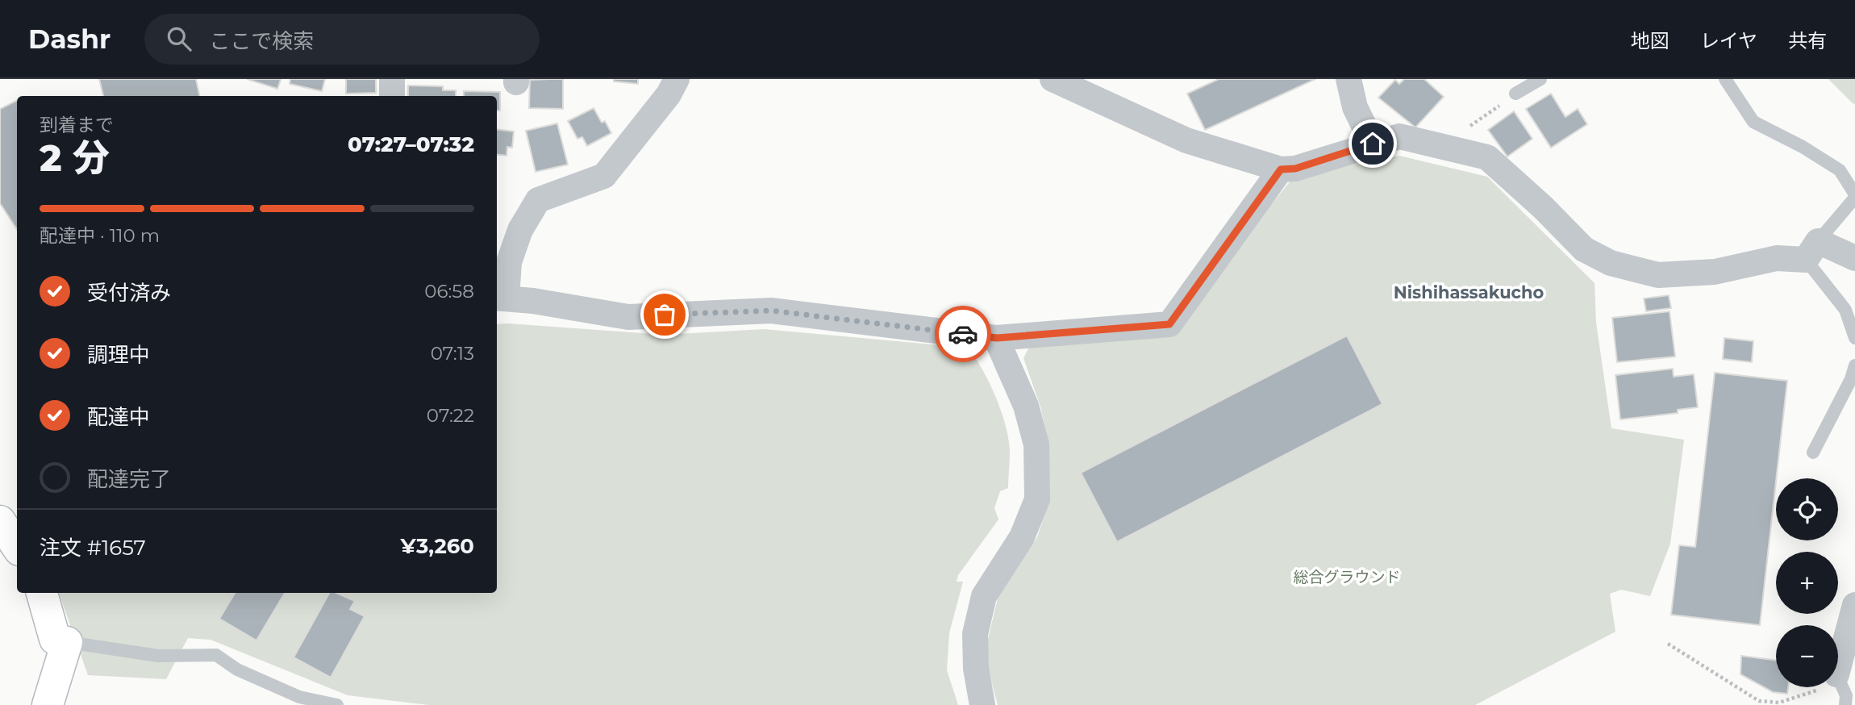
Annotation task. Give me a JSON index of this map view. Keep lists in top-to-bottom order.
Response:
{
  "districts": ["Nishihassakucho"],
  "parks": ["総合グラウンド"],
  "page": {
    "header": "Dashr",
    "search": "ここで検索",
    "nav": ["地図", "レイヤ", "共有"],
    "heading": ["2 分", "到着まで", "07:27–07:32"],
    "panel": ["注文 #1657", "¥3,260"],
    "bar": "配達中 · 110 m",
    "list": [
      ["受付済み", "06:58"],
      ["調理中", "07:13"],
      ["配達中", "07:22"],
      "配達完了"
    ],
    "map_buttons": ["+", "−"]
  }
}
